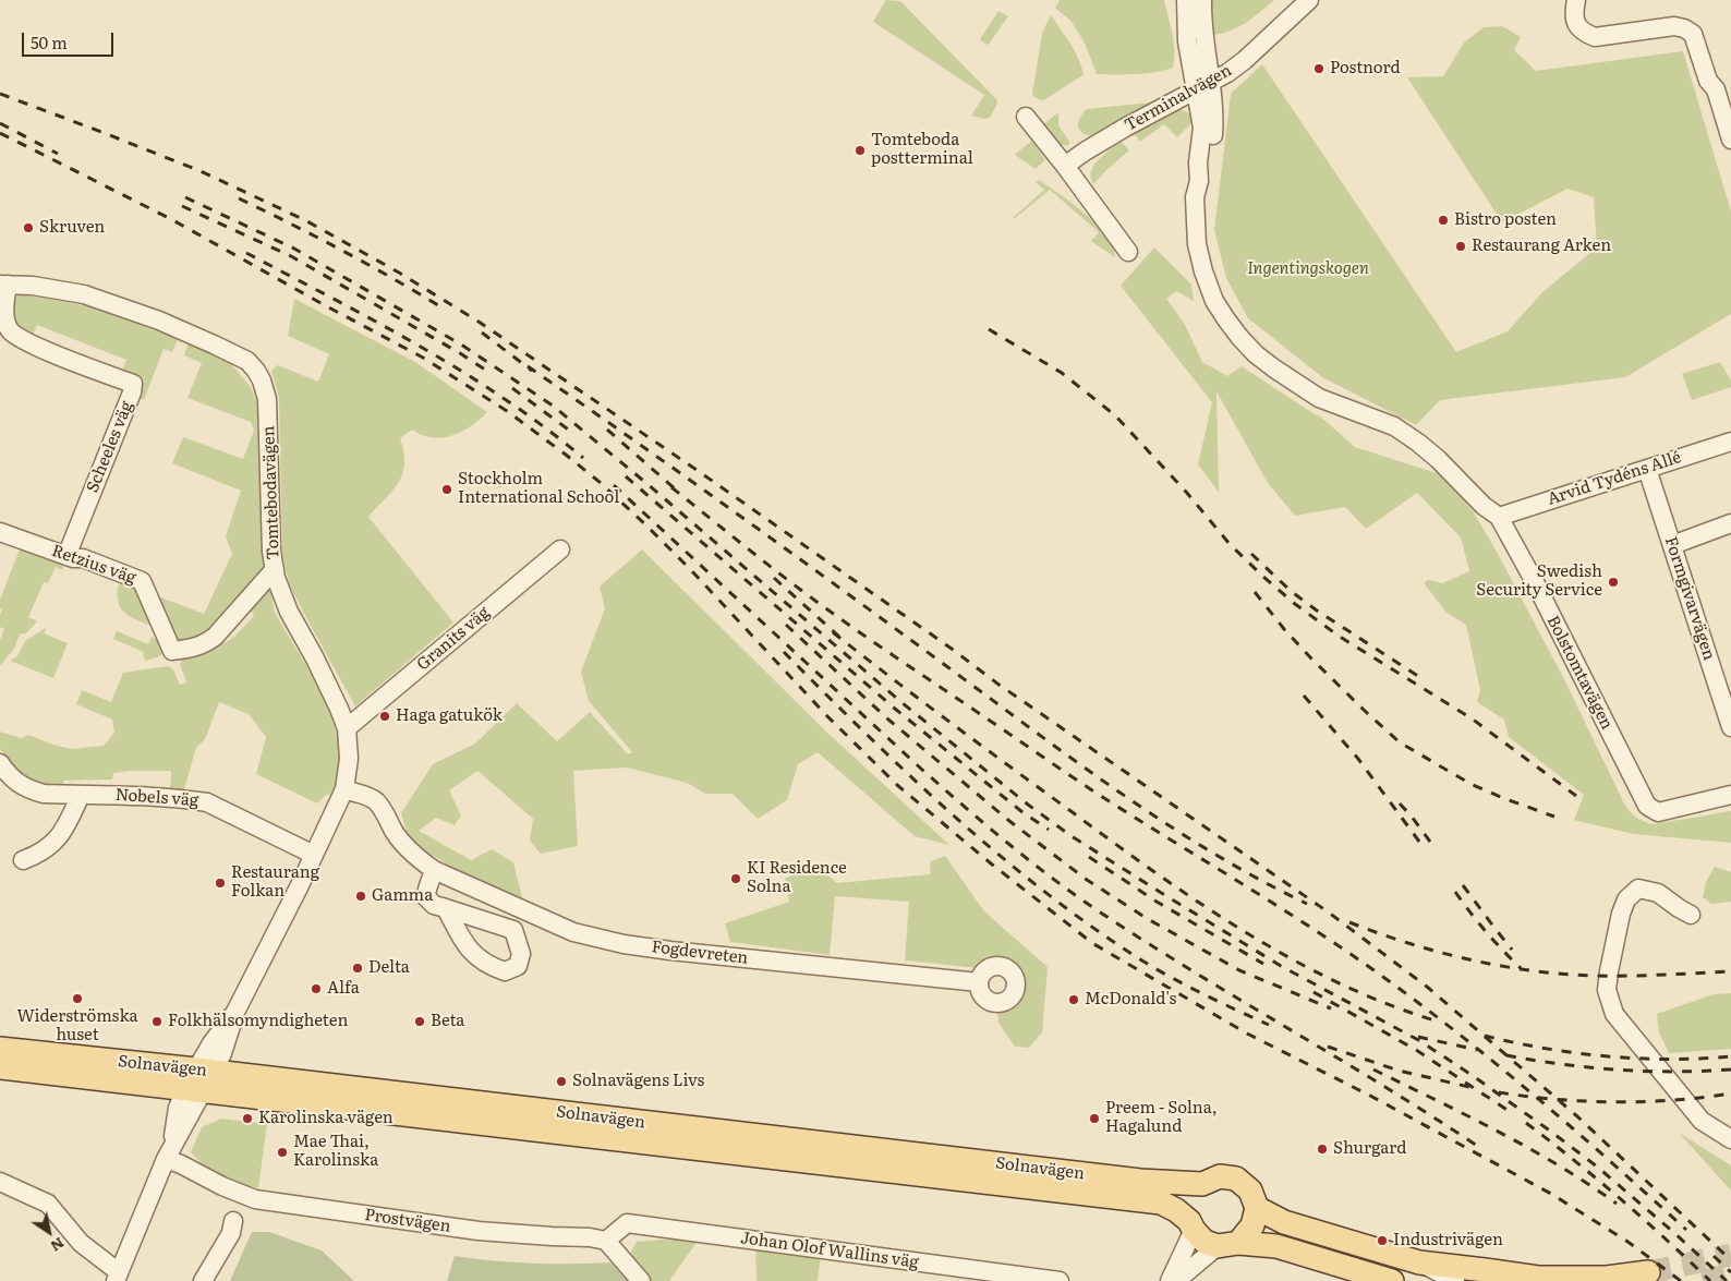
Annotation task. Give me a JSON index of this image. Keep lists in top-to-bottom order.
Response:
{
  "streets": {
    "main road": ["Solnavägen"],
    "street": [
      "Terminalvägen",
      "Scheeles väg",
      "Arvid Tydéns Allé",
      "Tomtebodavägen",
      "Retzius väg",
      "Formgivarvägen",
      "Granits väg",
      "Bolstomtavägen",
      "Nobels väg",
      "Fogdevreten",
      "Prostvägen",
      "Johan Olof Wallins väg"
    ]
  },
  "crossings": [
    ["Terminalvägen", "Bolstomtavägen"],
    ["Scheeles väg", "Tomtebodavägen"],
    ["Scheeles väg", "Retzius väg"],
    ["Arvid Tydéns Allé", "Formgivarvägen"],
    ["Arvid Tydéns Allé", "Bolstomtavägen"],
    ["Tomtebodavägen", "Retzius väg"],
    ["Tomtebodavägen", "Granits väg"],
    ["Tomtebodavägen", "Nobels väg"],
    ["Tomtebodavägen", "Fogdevreten"],
    ["Tomtebodavägen", "Solnavägen"],
    ["Prostvägen", "Johan Olof Wallins väg"]
  ],
  "parks": ["Ingentingskogen"],
  "places": [
    "Postnord",
    "Tomteboda postterminal",
    "Bistro posten",
    "Skruven",
    "Restaurang Arken",
    "Stockholm International School",
    "Swedish Security Service",
    "Haga gatukök",
    "KI Residence Solna",
    "Restaurang Folkan",
    "Gamma",
    "Delta",
    "Alfa",
    "Widerströmska huset",
    "McDonald's",
    "Folkhälsomyndigheten",
    "Beta",
    "Solnavägens Livs",
    "Karolinska vägen",
    "Preem - Solna, Hagalund",
    "Shurgard",
    "Mae Thai, Karolinska",
    "Industrivägen"
  ],
  "scale_bar": "50 m",
  "north": "bottom right"
}
